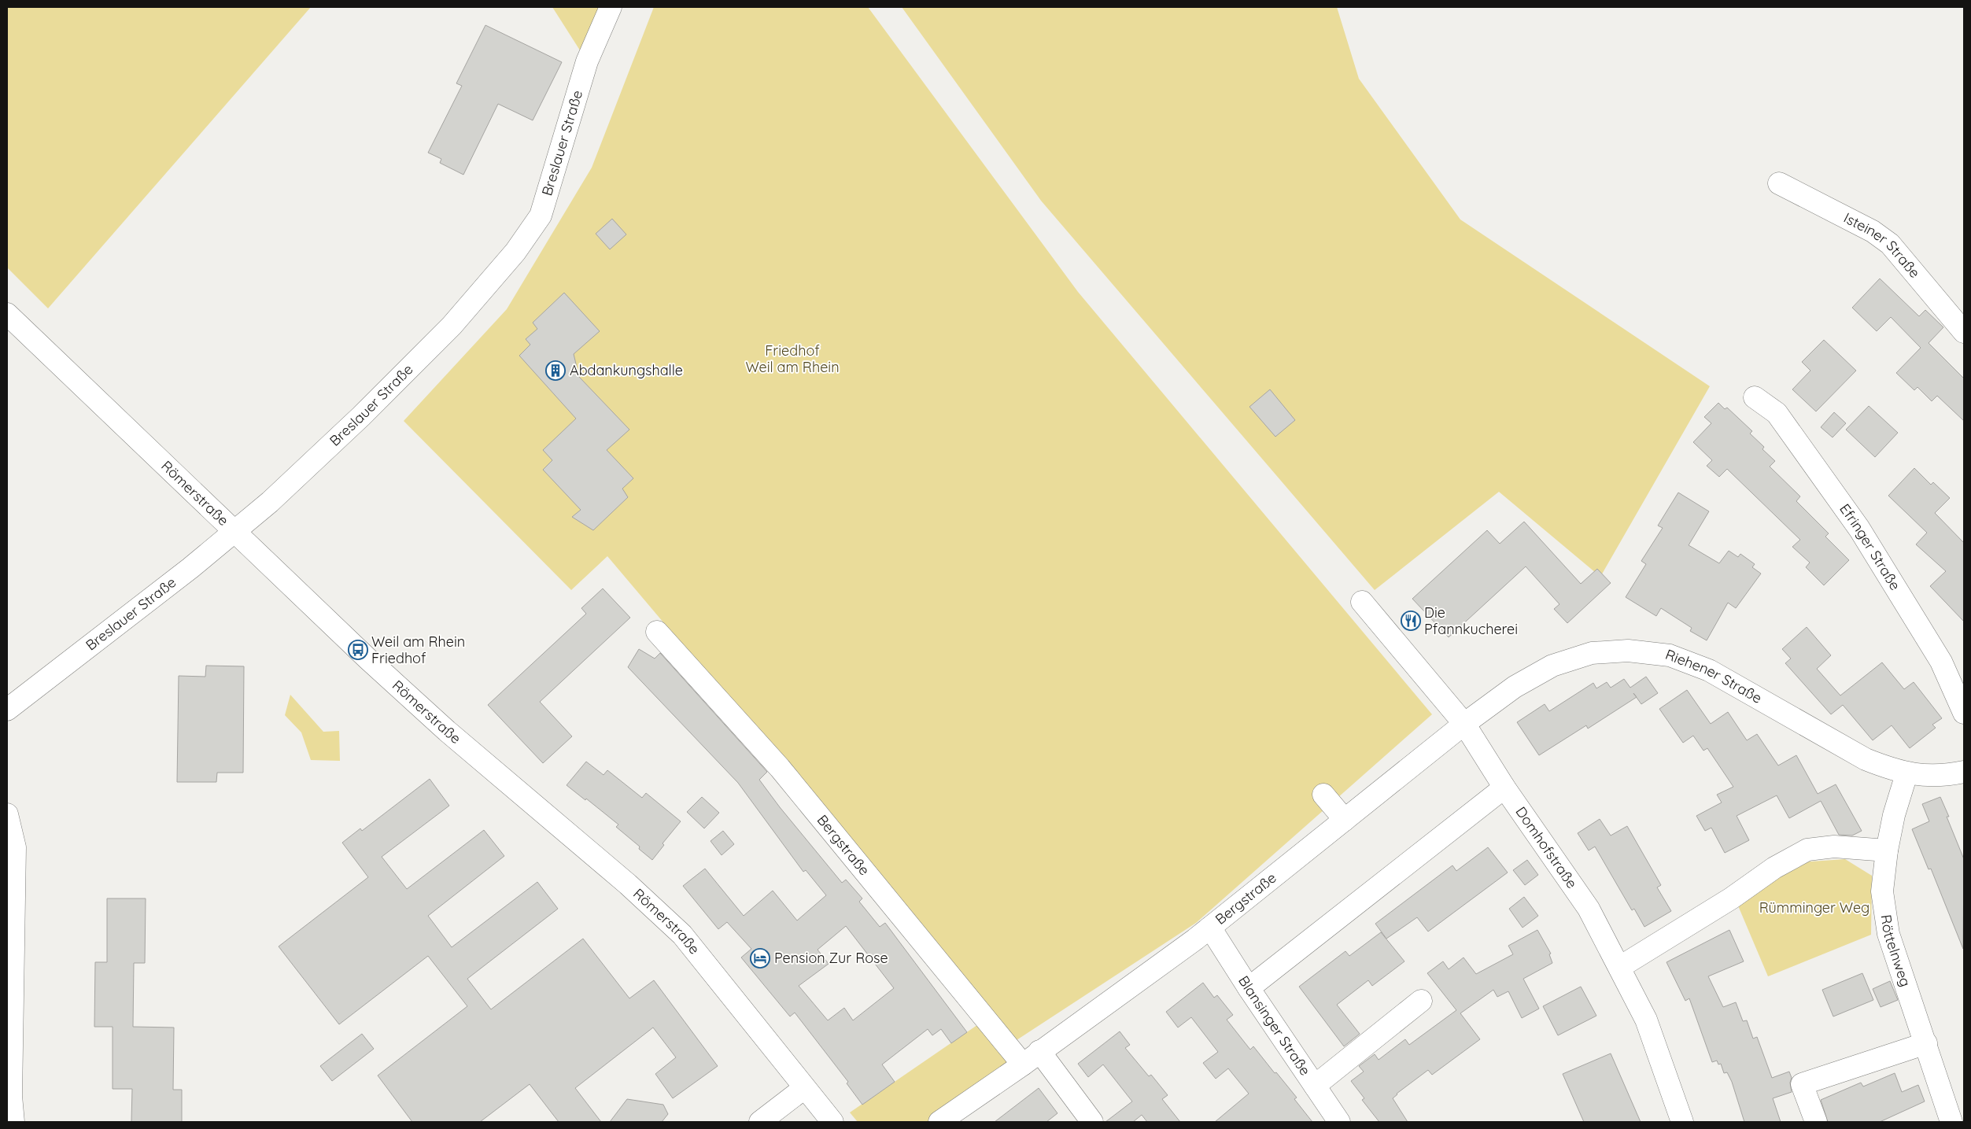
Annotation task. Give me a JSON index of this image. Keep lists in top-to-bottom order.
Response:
{
  "streets": {
    "street": [
      "Breslauer Straße",
      "Isteiner Straße",
      "Römerstraße",
      "Efringer Straße",
      "Riehener Straße",
      "Bergstraße",
      "Domhofstraße",
      "Röttelnweg",
      "Blansinger Straße"
    ]
  },
  "crossings": [
    ["Breslauer Straße", "Römerstraße"],
    ["Riehener Straße", "Bergstraße"],
    ["Riehener Straße", "Domhofstraße"],
    ["Riehener Straße", "Röttelnweg"],
    ["Bergstraße", "Domhofstraße"],
    ["Bergstraße", "Blansinger Straße"]
  ],
  "parks": ["Friedhof Weil am Rhein", "Rümminger Weg"],
  "places": {
    "building": ["Abdankungshalle"],
    "restaurant": ["Die Pfannkucherei"],
    "bus stop": ["Weil am Rhein Friedhof"],
    "hotel": ["Pension Zur Rose"]
  }
}
